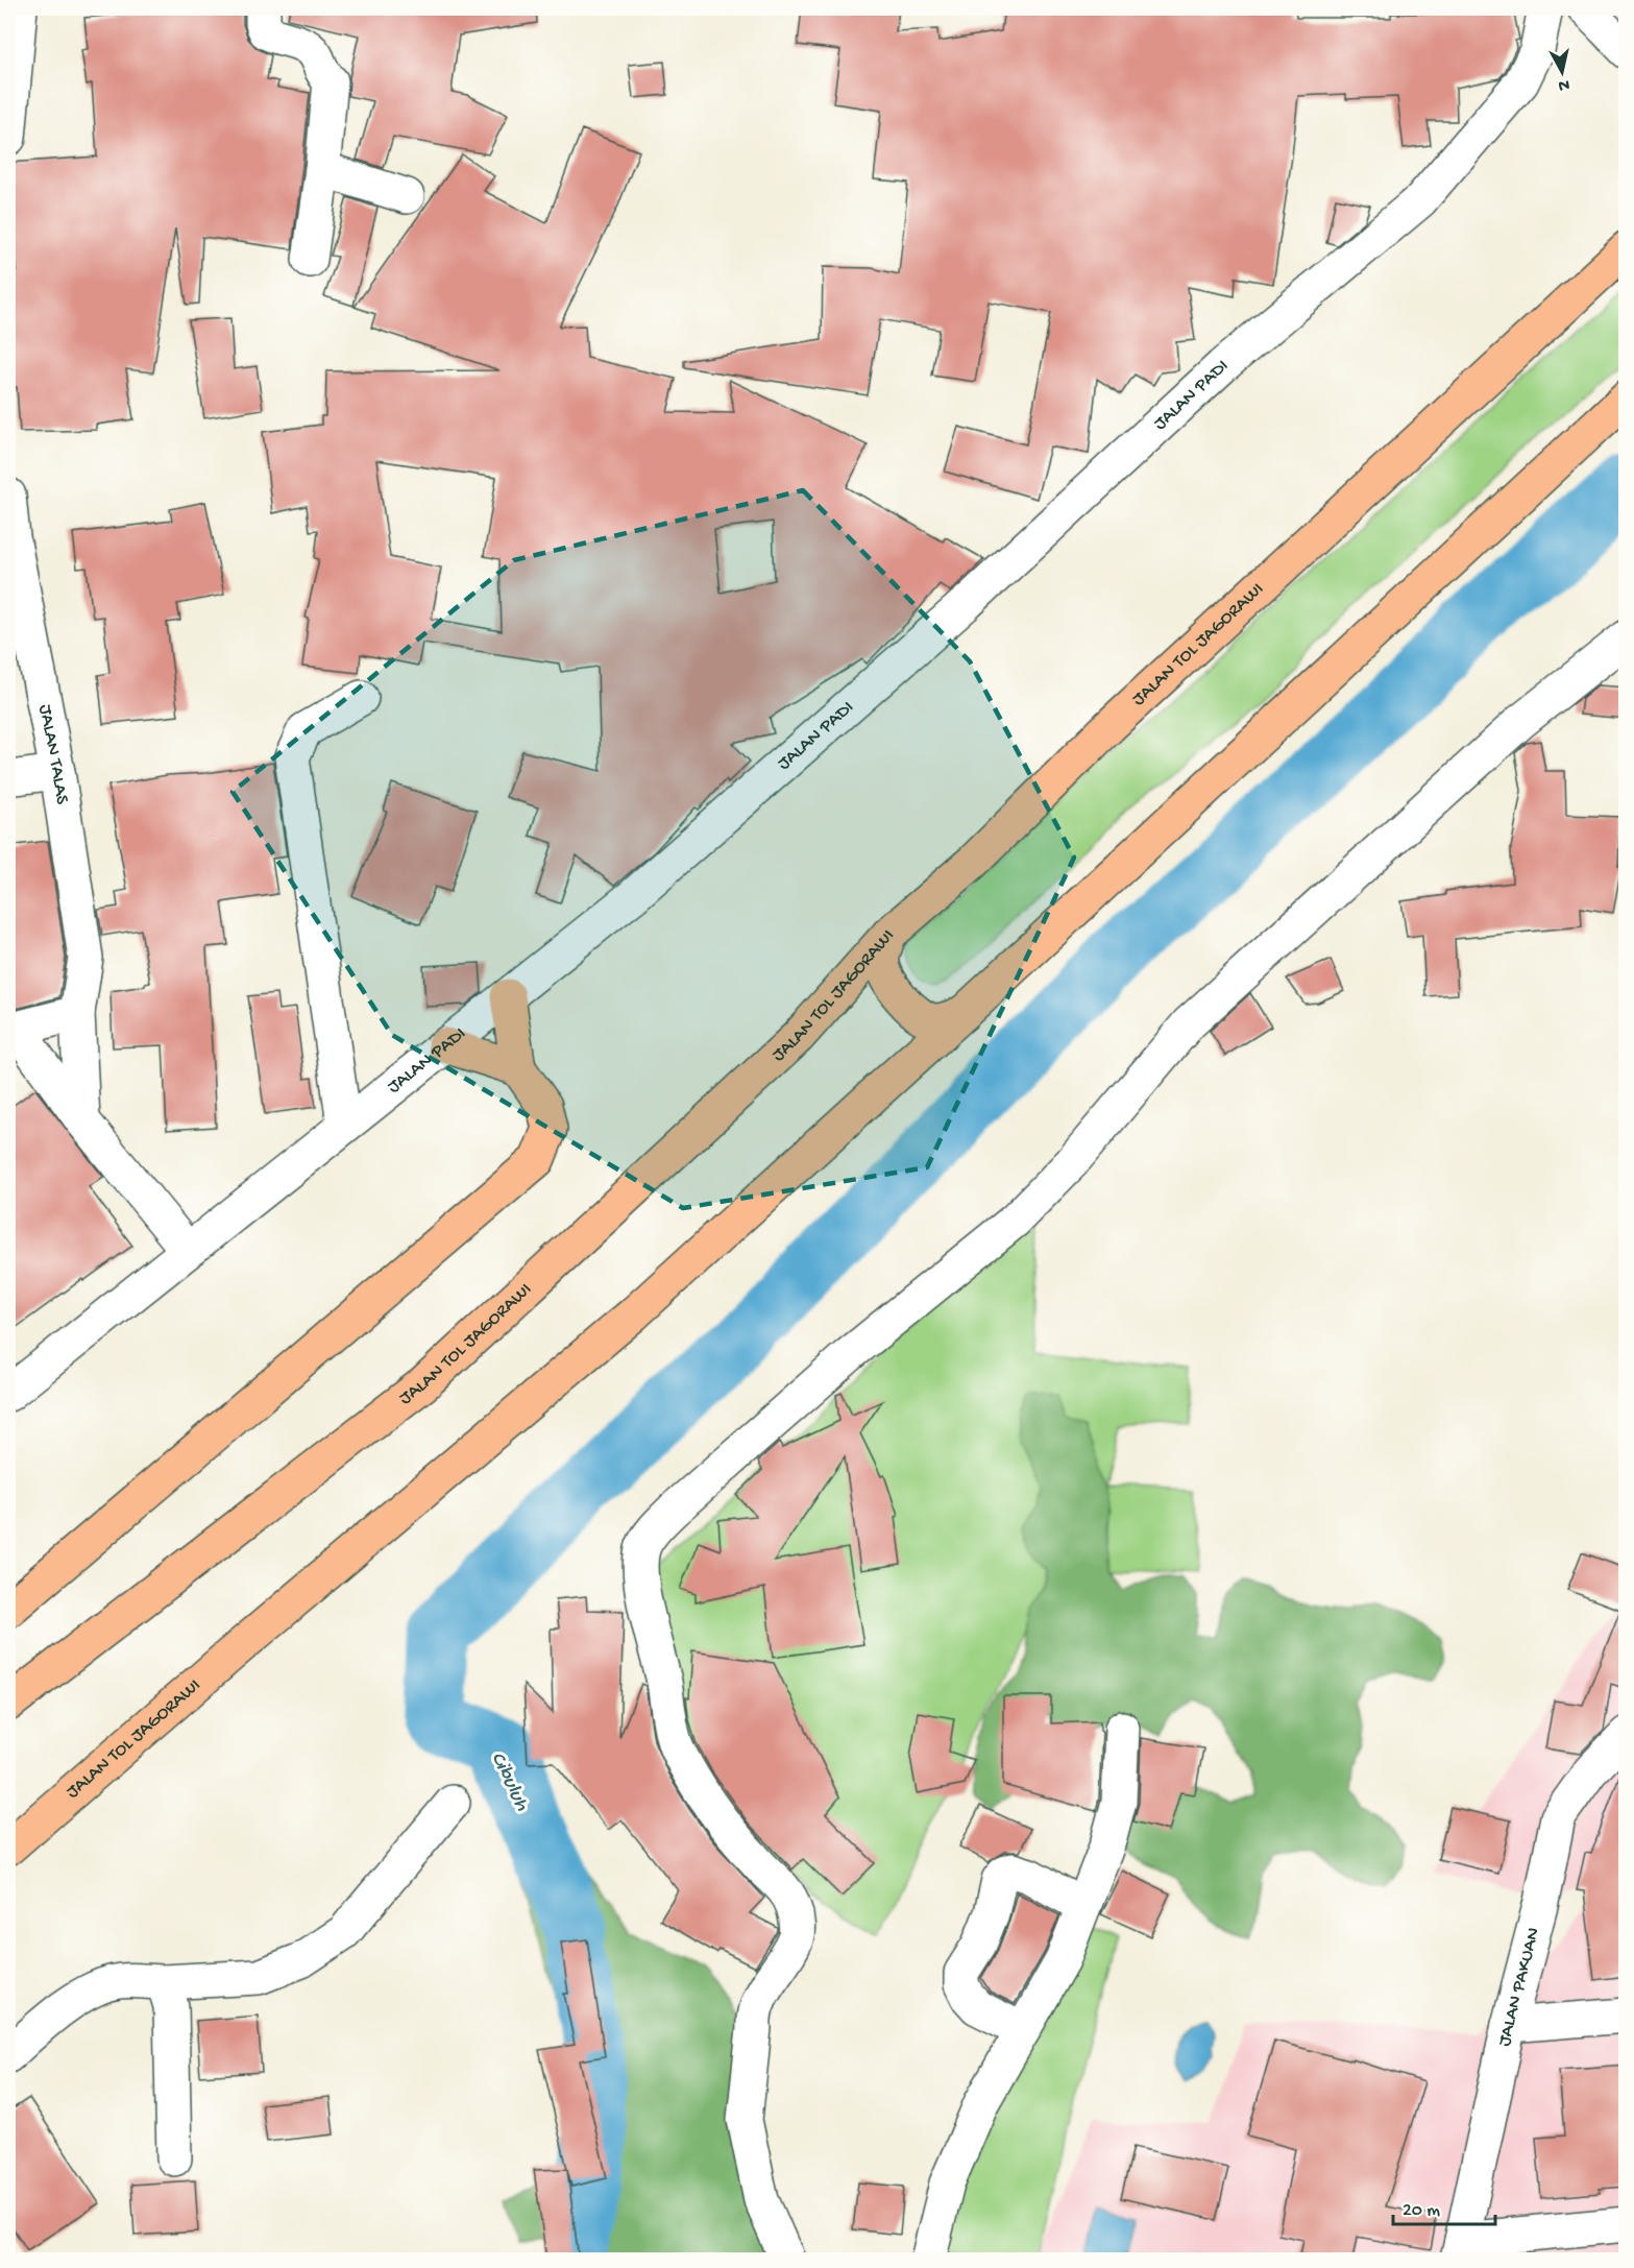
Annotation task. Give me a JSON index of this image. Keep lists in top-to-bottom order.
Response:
{
  "streets": {
    "highway": ["JALAN TOL JAGORAWI"],
    "street": ["JALAN PADI", "JALAN TALAS", "JALAN PAKUAN"]
  },
  "water": ["Cibuluh"],
  "scale_bar": "20 m",
  "north": "bottom"
}
